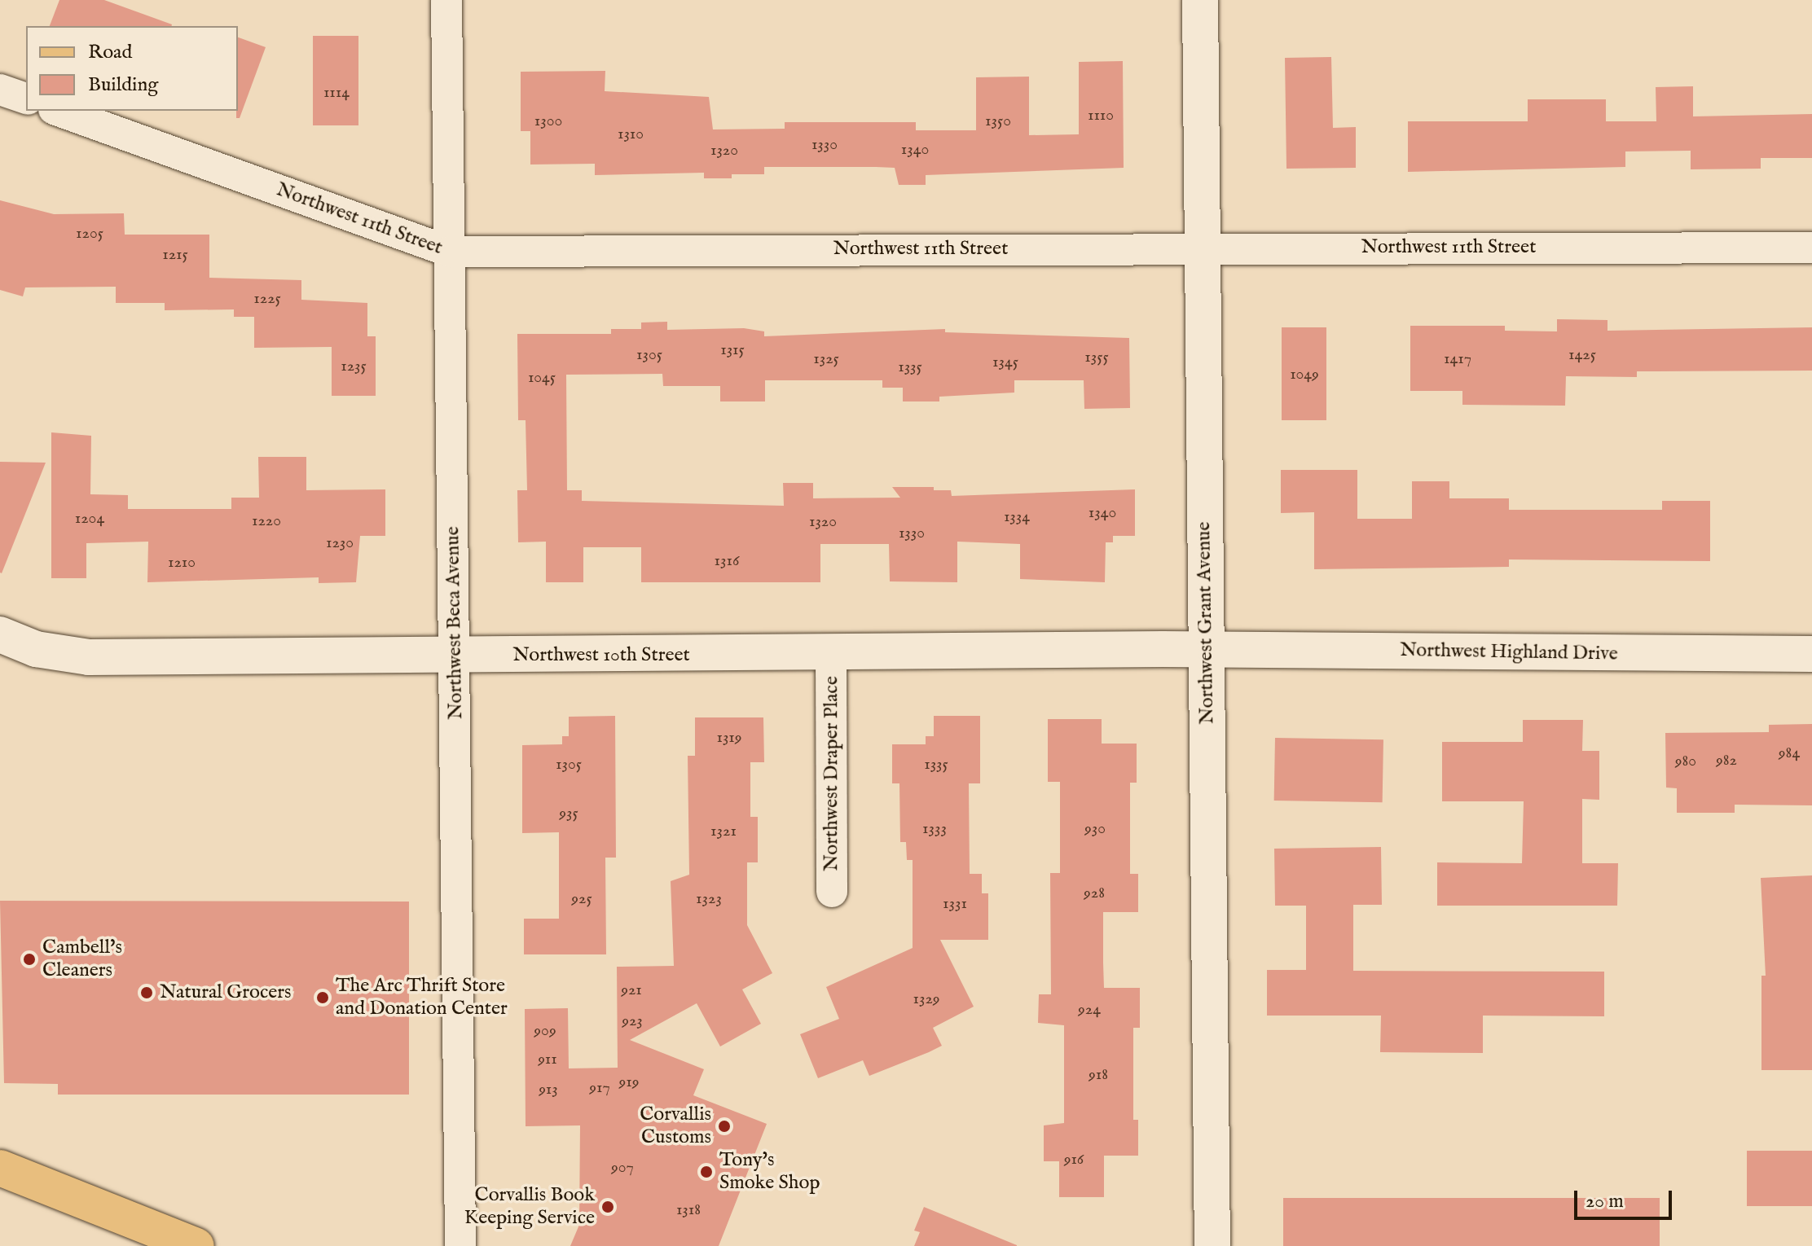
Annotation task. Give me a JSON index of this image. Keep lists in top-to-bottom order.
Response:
{
  "streets": {
    "street": [
      "Northwest 11th Street",
      "Northwest Beca Avenue",
      "Northwest Grant Avenue",
      "Northwest Highland Drive",
      "Northwest 10th Street",
      "Northwest Draper Place"
    ]
  },
  "crossings": [
    ["Northwest 11th Street", "Northwest Beca Avenue"],
    ["Northwest 11th Street", "Northwest Grant Avenue"],
    ["Northwest Beca Avenue", "Northwest 10th Street"],
    ["Northwest Grant Avenue", "Northwest Highland Drive"],
    ["Northwest Grant Avenue", "Northwest 10th Street"],
    ["Northwest Highland Drive", "Northwest 10th Street"],
    ["Northwest 10th Street", "Northwest Draper Place"]
  ],
  "places": [
    "Cambell's Cleaners",
    "Natural Grocers",
    "The Arc Thrift Store and Donation Center",
    "Corvallis Customs",
    "Tony's Smoke Shop",
    "Corvallis Book Keeping Service"
  ],
  "house_numbers": [
    "1114",
    "1110",
    "1300",
    "1350",
    "1310",
    "1330",
    "1340",
    "1320",
    "1205",
    "1215",
    "1225",
    "1315",
    "1305",
    "1425",
    "1355",
    "1325",
    "1417",
    "1345",
    "1235",
    "1335",
    "1049",
    "1045",
    "1340",
    "1334",
    "1204",
    "1220",
    "1320",
    "1330",
    "1230",
    "1316",
    "1210",
    "1319",
    "984",
    "982",
    "980",
    "1305",
    "1335",
    "935",
    "1333",
    "930",
    "1321",
    "928",
    "925",
    "1323",
    "1331",
    "921",
    "1329",
    "924",
    "923",
    "909",
    "911",
    "918",
    "919",
    "917",
    "913",
    "916",
    "907",
    "1318"
  ],
  "legend": ["Road", "Building"],
  "scale_bar": "20 m"
}
